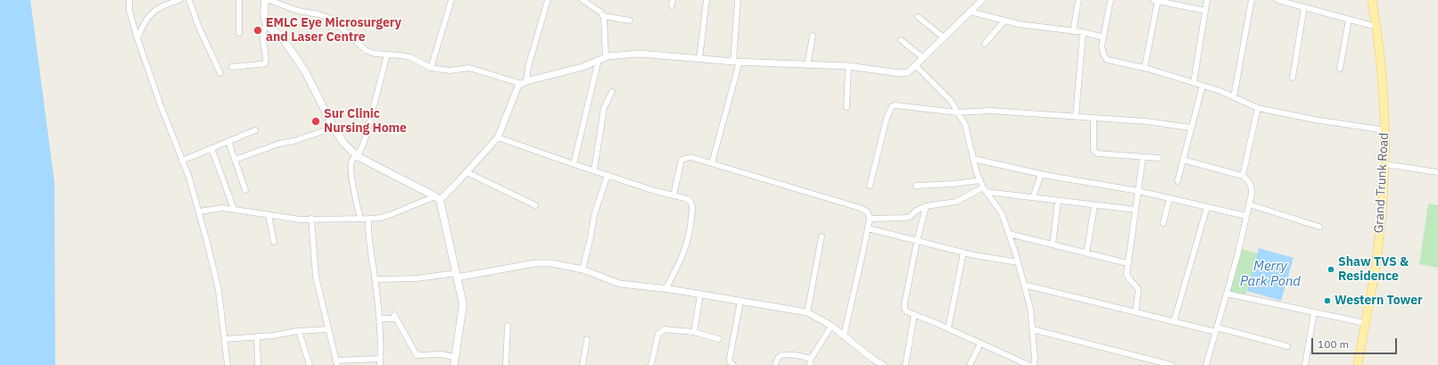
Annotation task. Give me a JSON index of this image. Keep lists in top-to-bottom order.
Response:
{
  "streets": {
    "main road": ["Grand Trunk Road"]
  },
  "water": ["Merry Park Pond"],
  "places": [
    "EMLC Eye Microsurgery and Laser Centre",
    "Sur Clinic Nursing Home",
    "Shaw TVS & Residence",
    "Western Tower"
  ],
  "scale_bar": "100 m"
}
